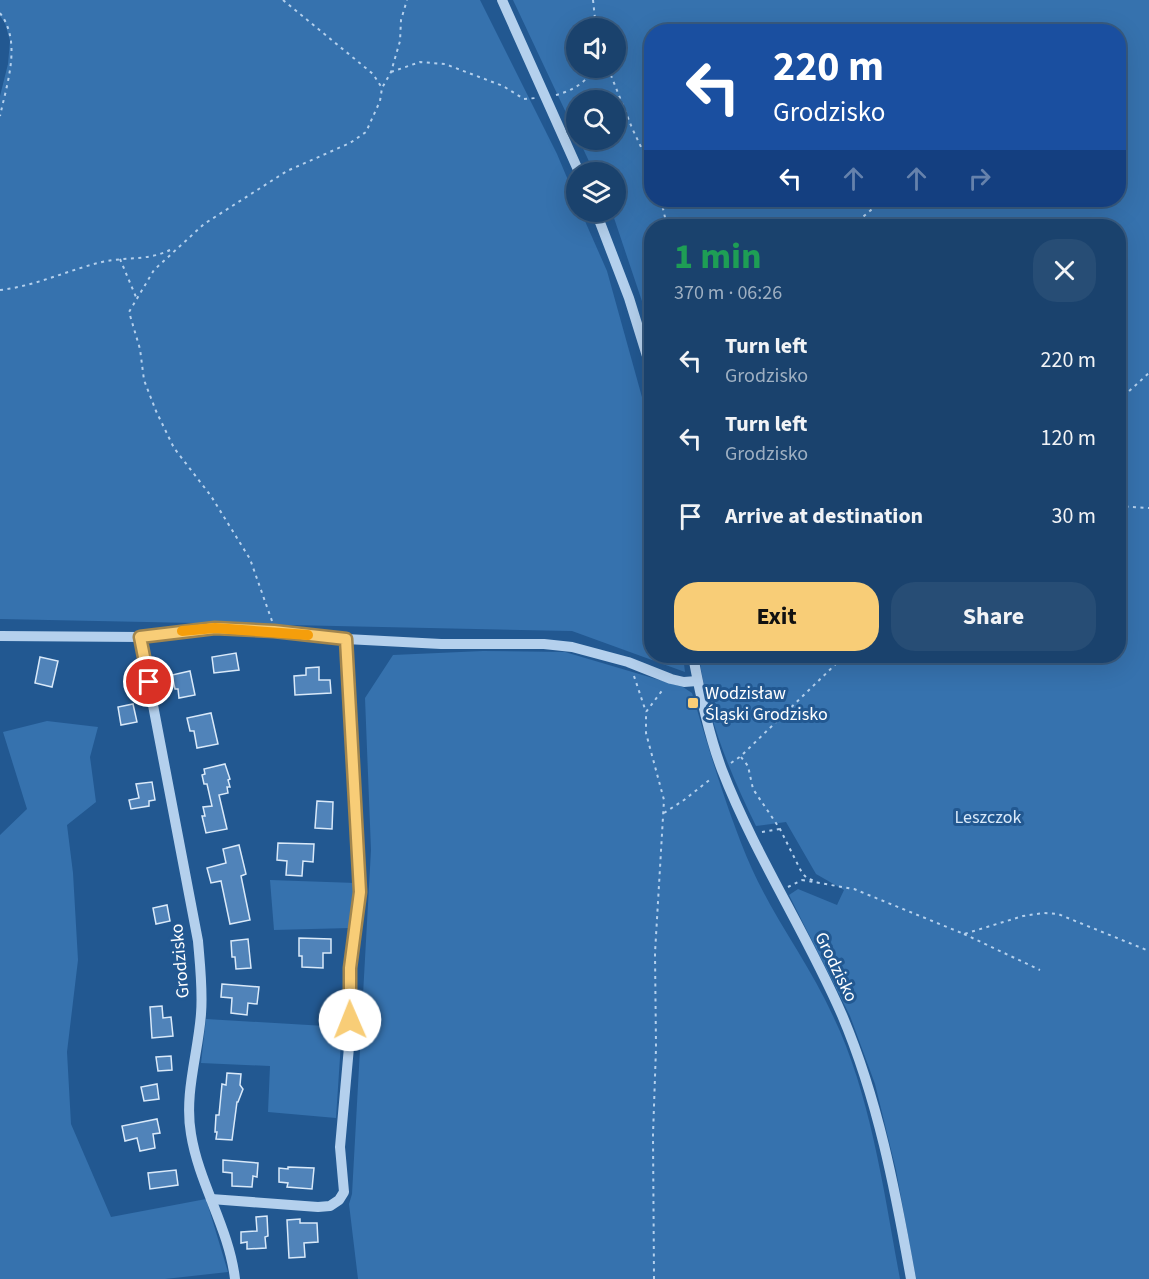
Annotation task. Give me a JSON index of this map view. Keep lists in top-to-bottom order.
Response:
{
  "streets": {
    "street": ["Grodzisko"]
  },
  "parks": ["Leszczok"],
  "places": {
    "transit": ["Wodzisław Śląski Grodzisko"]
  },
  "page": {
    "turn": ["220 m", "Grodzisko"],
    "heading": ["1 min", "370 m · 06:26"],
    "list": [
      {
        "name": "Turn left",
        "note": "Grodzisko",
        "value": "220 m"
      },
      {
        "name": "Turn left",
        "note": "Grodzisko",
        "value": "120 m"
      },
      {
        "name": "Arrive at destination",
        "value": "30 m"
      }
    ],
    "buttons": ["Exit", "Share"]
  }
}
